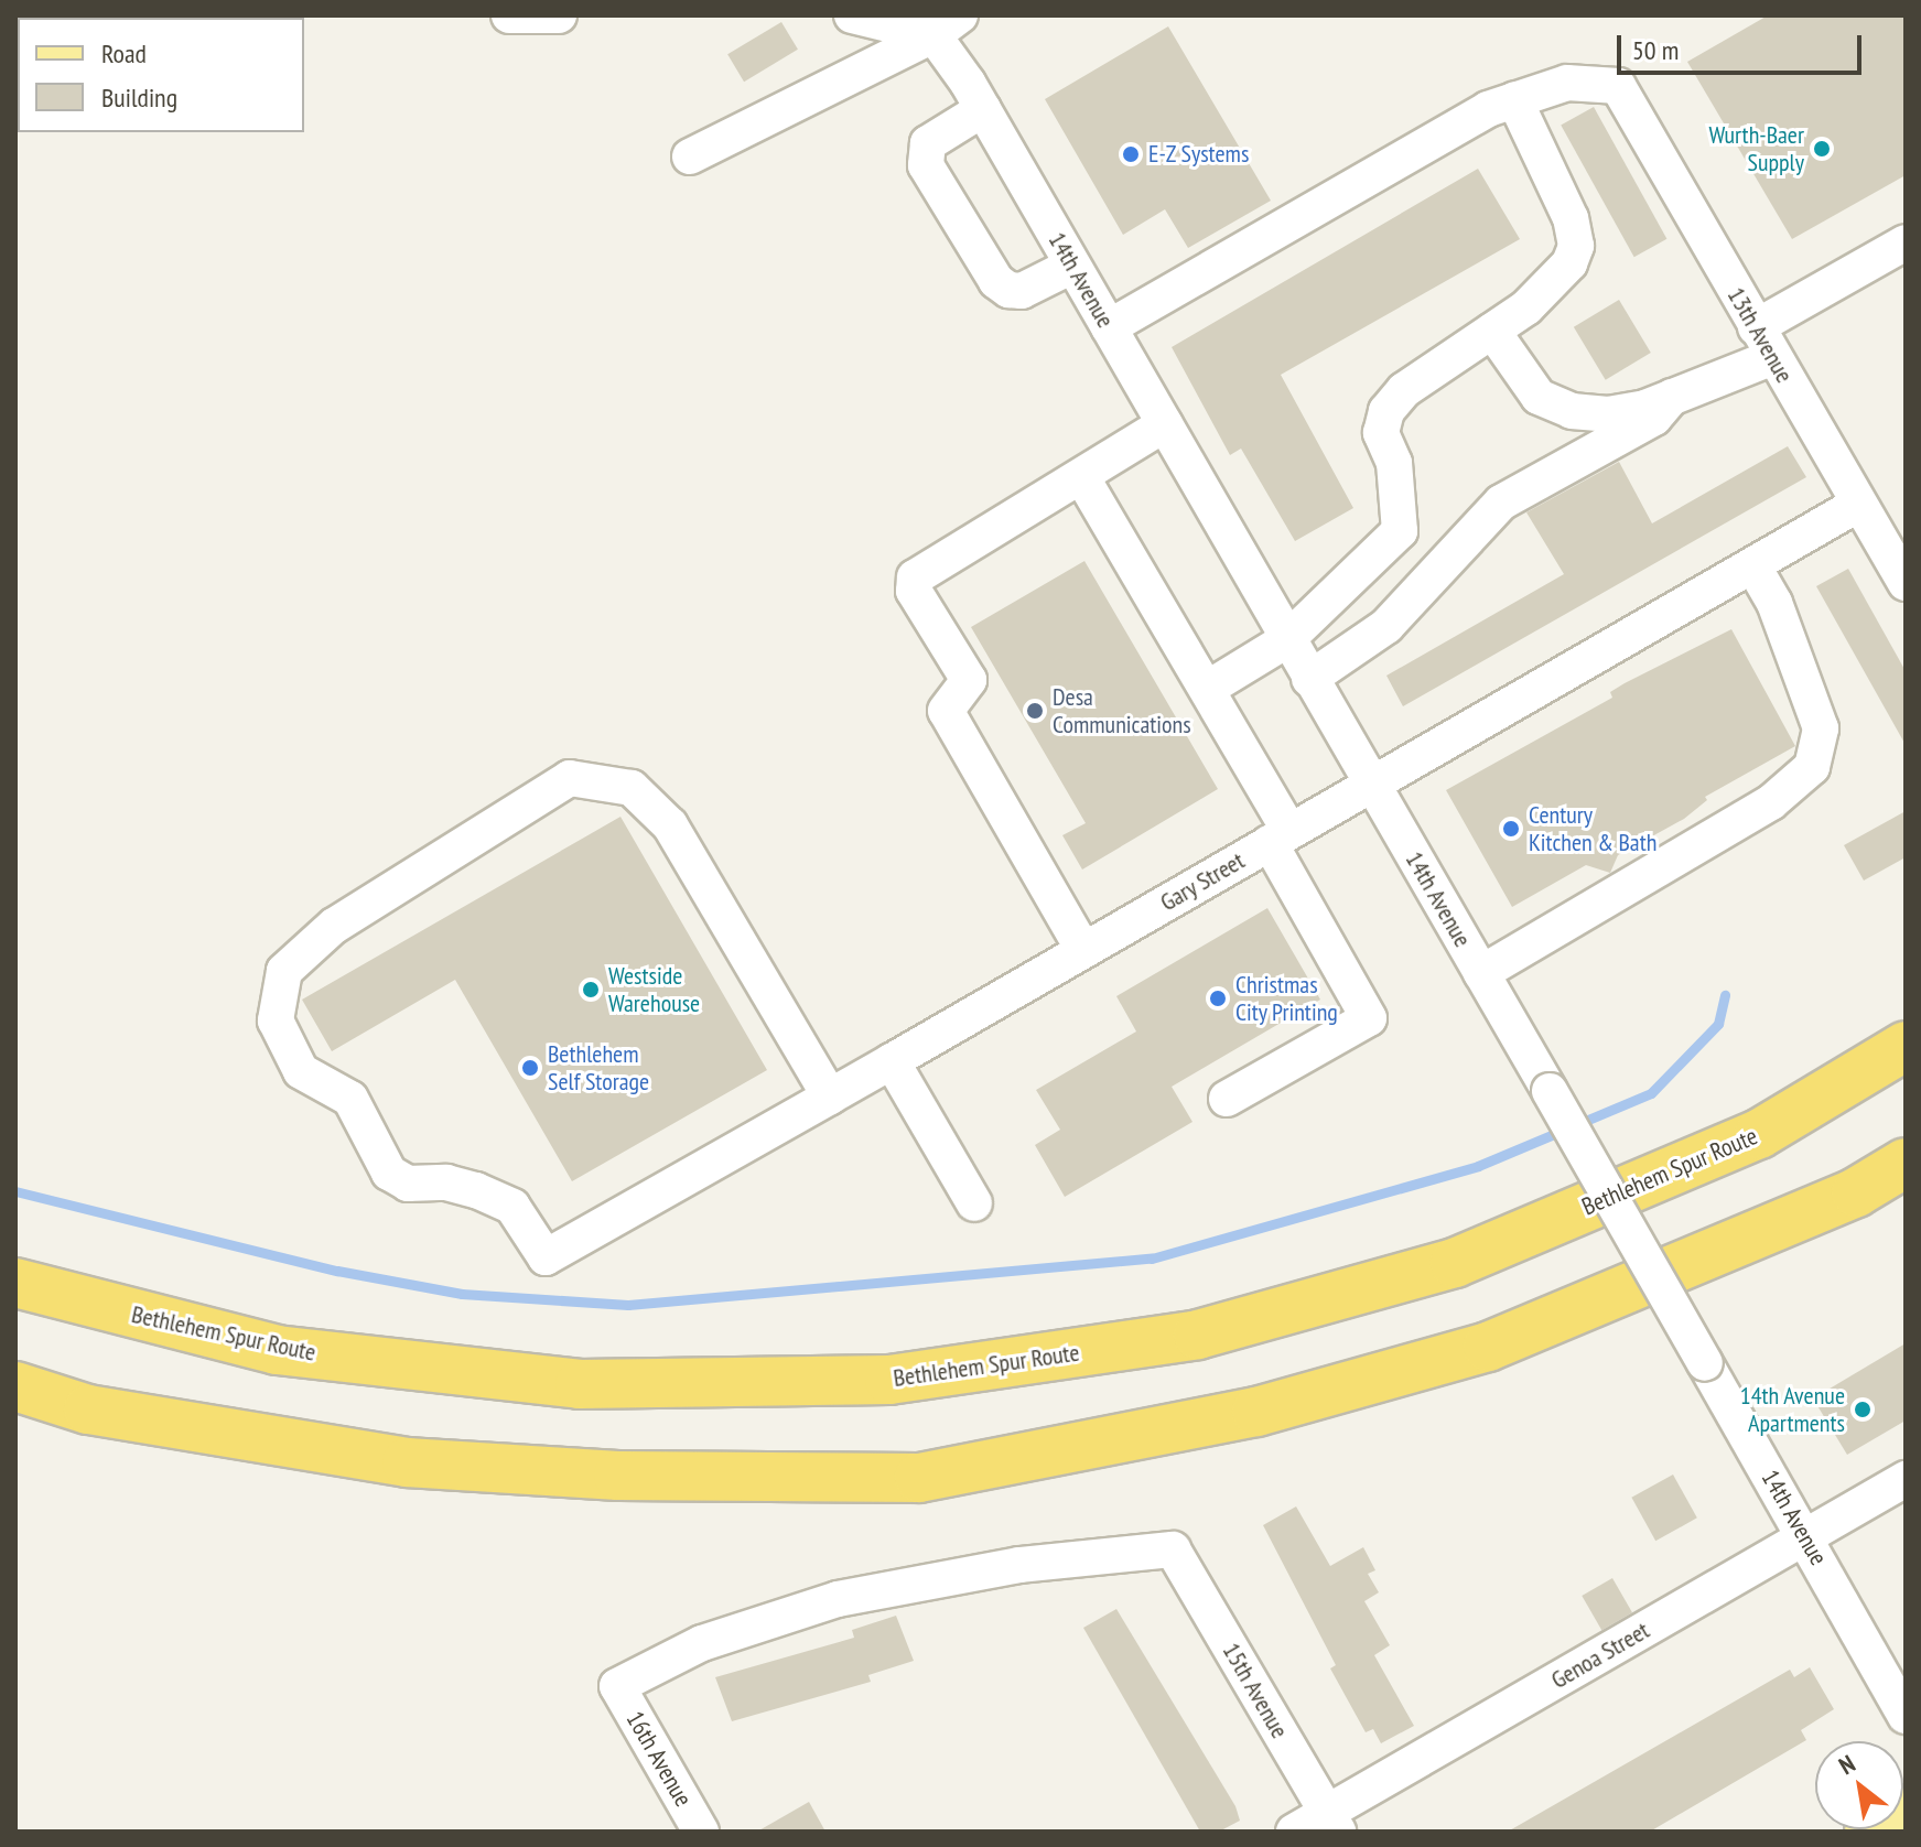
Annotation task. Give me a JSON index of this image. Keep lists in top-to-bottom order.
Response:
{
  "streets": {
    "highway": ["Bethlehem Spur Route"],
    "street": [
      "14th Avenue",
      "13th Avenue",
      "Gary Street",
      "Genoa Street",
      "15th Avenue",
      "16th Avenue"
    ]
  },
  "crossings": [
    ["14th Avenue", "Gary Street"],
    ["14th Avenue", "Genoa Street"],
    ["13th Avenue", "Gary Street"],
    ["Genoa Street", "15th Avenue"],
    ["15th Avenue", "16th Avenue"]
  ],
  "places": [
    "Wurth-Baer Supply",
    "E-Z Systems",
    "Desa Communications",
    "Century Kitchen & Bath",
    "Westside Warehouse",
    "Christmas City Printing",
    "Bethlehem Self Storage",
    "14th Avenue Apartments"
  ],
  "legend": ["Road", "Building"],
  "scale_bar": "50 m",
  "north": "top left"
}
